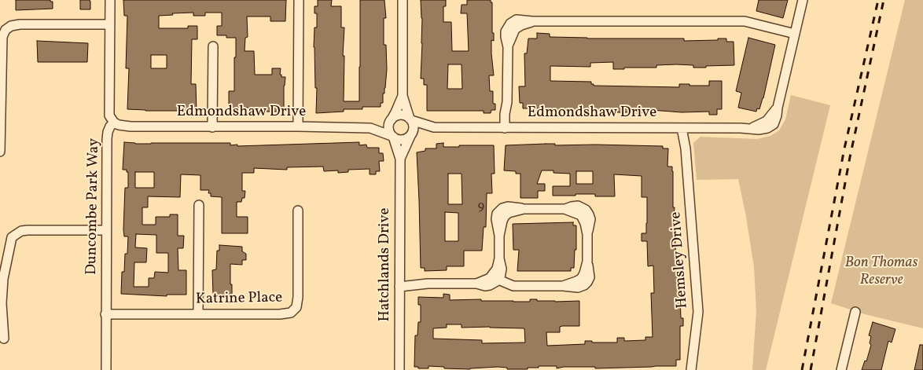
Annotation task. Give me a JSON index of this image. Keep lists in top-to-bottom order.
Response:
{
  "streets": {
    "street": [
      "Edmondshaw Drive",
      "Duncombe Park Way",
      "Hemsley Drive",
      "Hatchlands Drive",
      "Katrine Place"
    ]
  },
  "crossings": [
    ["Edmondshaw Drive", "Duncombe Park Way"],
    ["Edmondshaw Drive", "Hemsley Drive"],
    ["Edmondshaw Drive", "Hatchlands Drive"],
    ["Duncombe Park Way", "Katrine Place"]
  ],
  "parks": ["Bon Thomas Reserve"],
  "house_numbers": ["9"]
}
